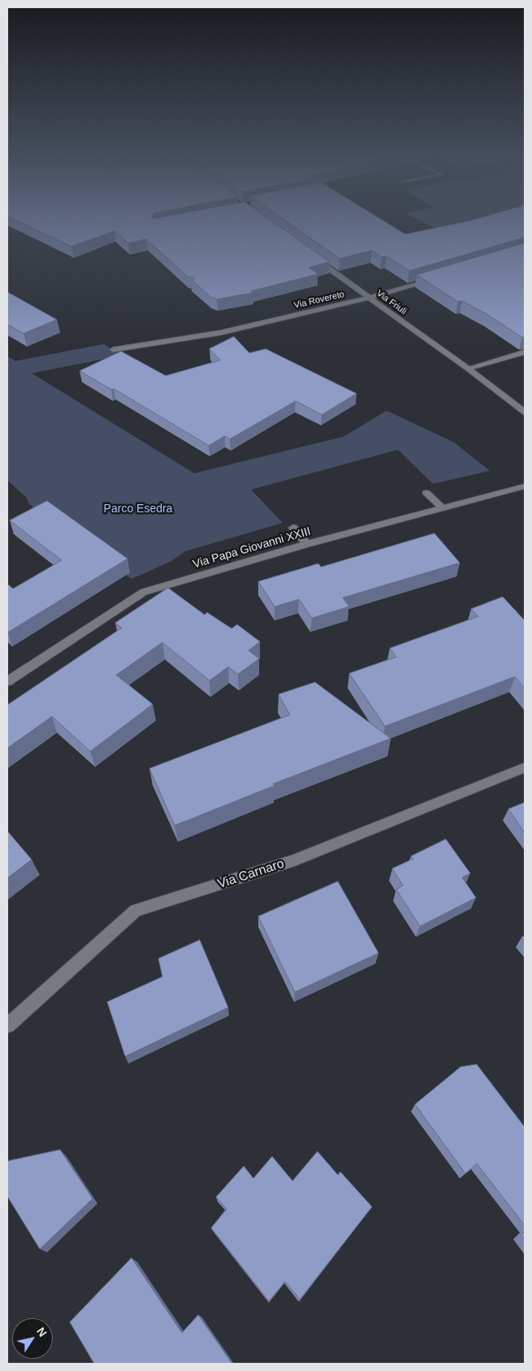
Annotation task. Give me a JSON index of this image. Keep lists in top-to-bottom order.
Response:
{
  "streets": {
    "street": [
      "Via Rovereto",
      "Via Friuli",
      "Via Papa Giovanni XXIII",
      "Via Carnaro"
    ]
  },
  "crossings": [
    ["Via Rovereto", "Via Friuli"]
  ],
  "parks": ["Parco Esedra"],
  "north": "top right"
}
